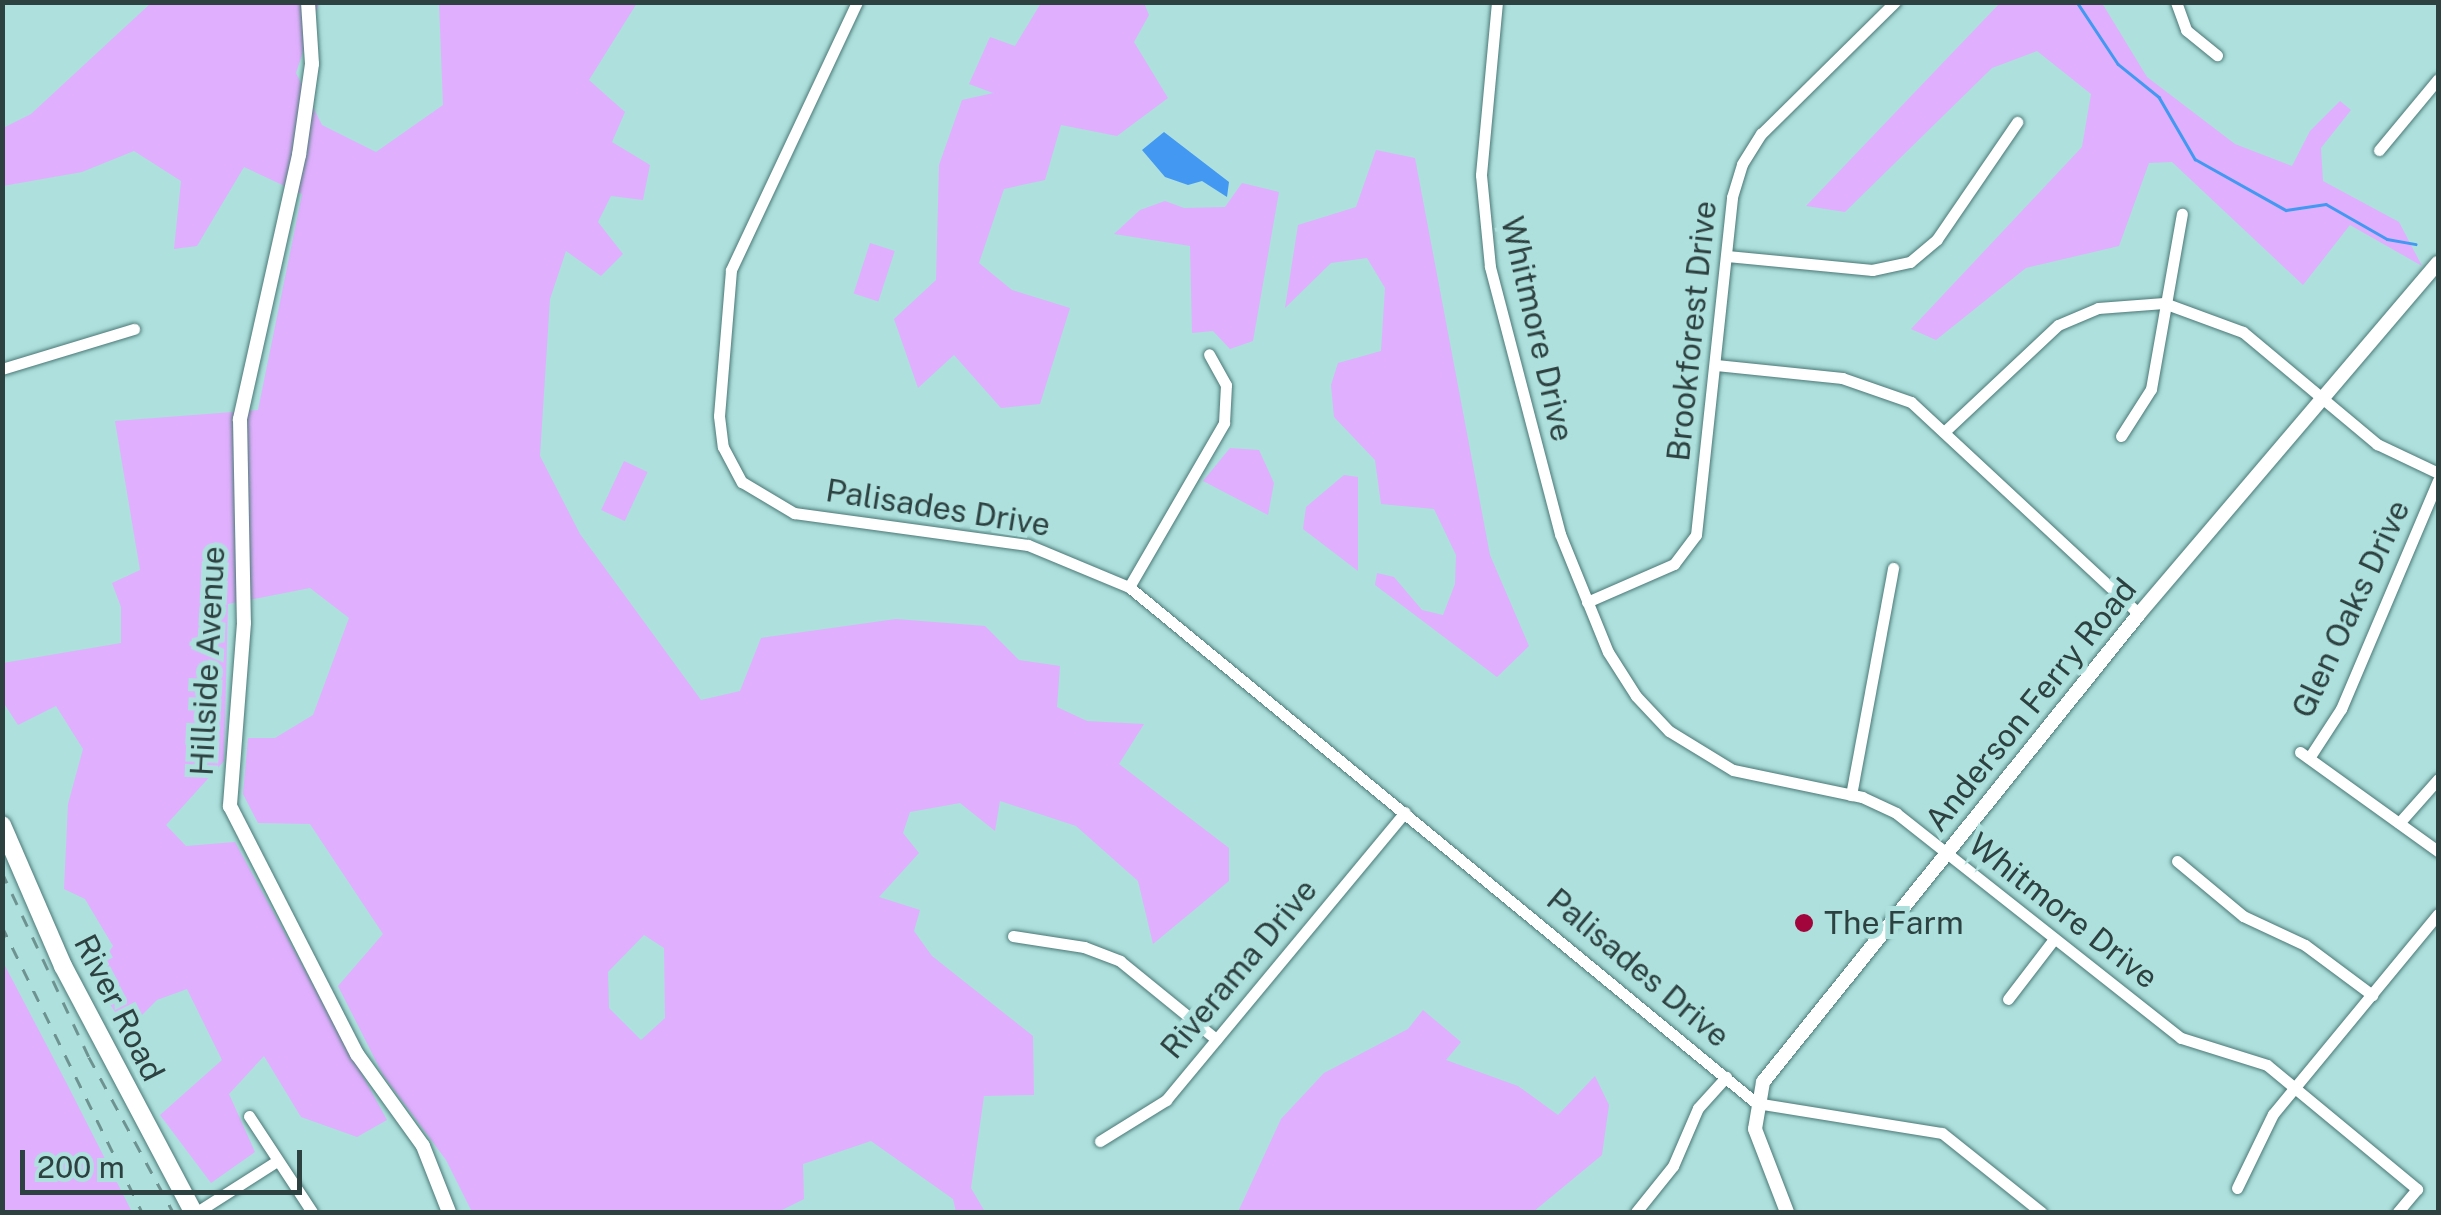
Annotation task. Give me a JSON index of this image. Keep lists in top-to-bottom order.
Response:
{
  "streets": {
    "main road": ["River Road"],
    "street": [
      "Whitmore Drive",
      "Brookforest Drive",
      "Palisades Drive",
      "Glen Oaks Drive",
      "Hillside Avenue",
      "Anderson Ferry Road",
      "Riverama Drive"
    ]
  },
  "crossings": [
    ["Whitmore Drive", "Brookforest Drive"],
    ["Whitmore Drive", "Anderson Ferry Road"],
    ["Palisades Drive", "Anderson Ferry Road"],
    ["Palisades Drive", "Riverama Drive"]
  ],
  "places": ["The Farm"],
  "scale_bar": "200 m"
}
